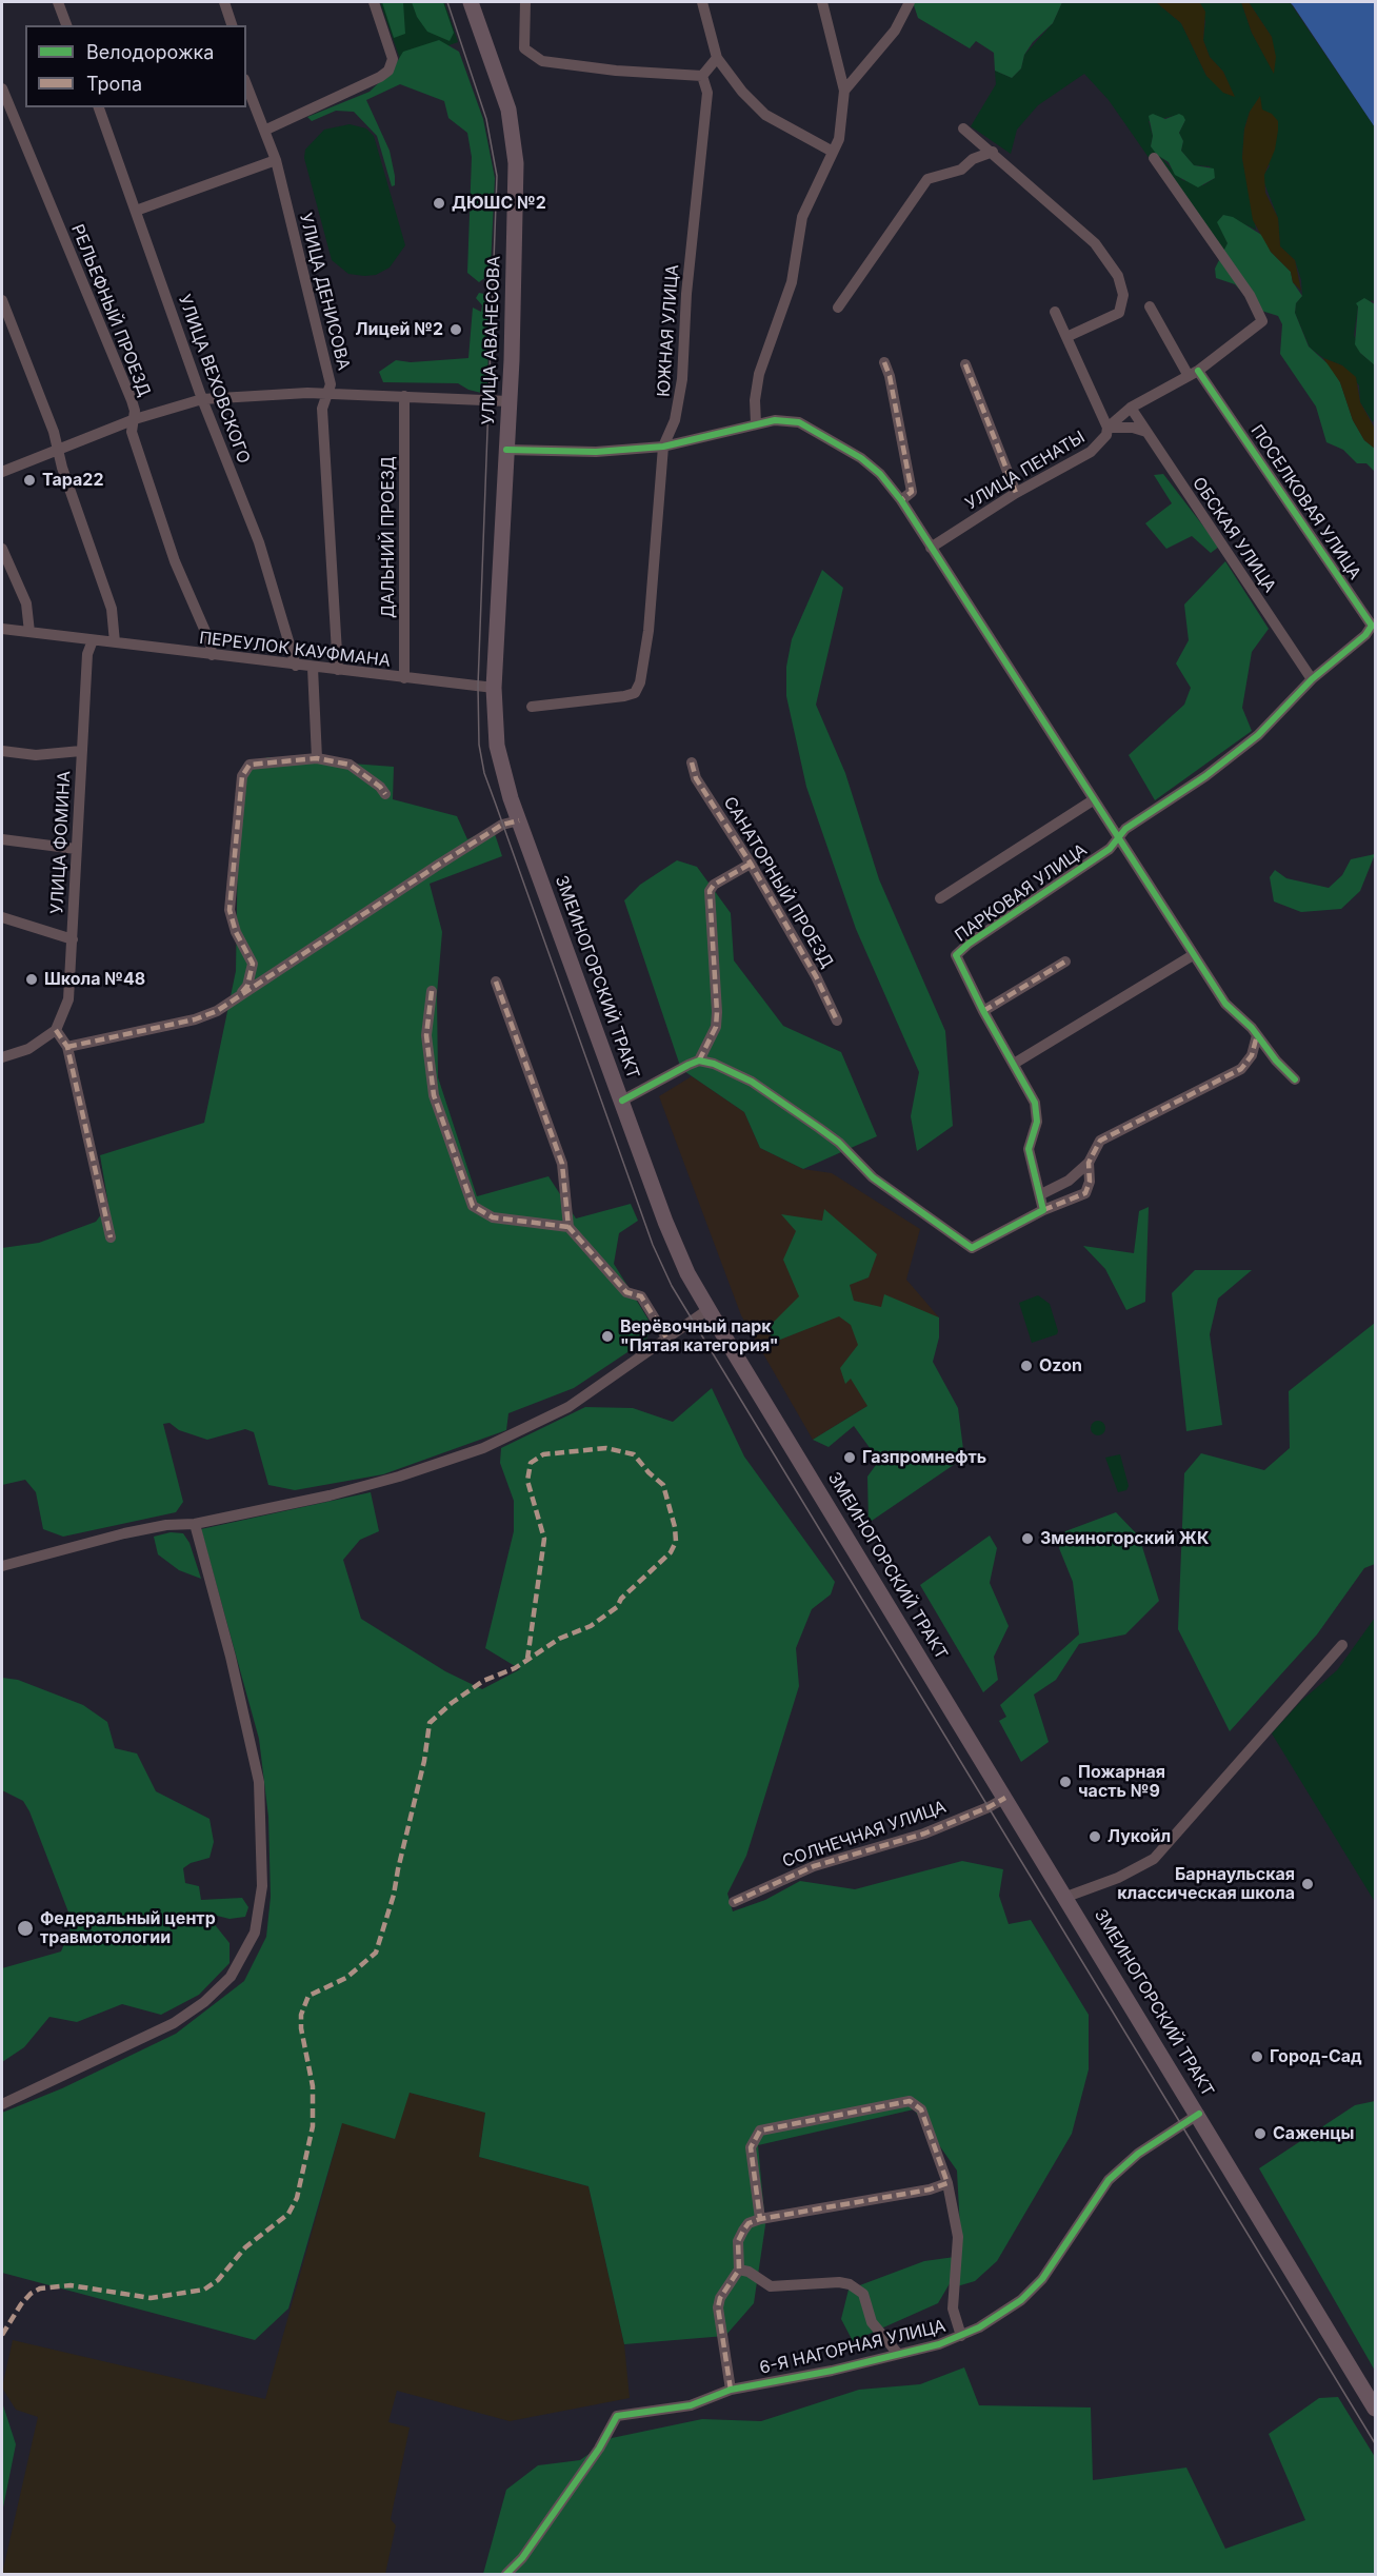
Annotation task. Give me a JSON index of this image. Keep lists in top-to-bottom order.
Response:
{
  "streets": {
    "highway": ["УЛИЦА АВАНЕСОВА", "ЗМЕИНОГОРСКИЙ ТРАКТ"],
    "street": [
      "УЛИЦА ДЕНИСОВА",
      "РЕЛЬЕФНЫЙ ПРОЕЗД",
      "ЮЖНАЯ УЛИЦА",
      "УЛИЦА ВЕХОВСКОГО",
      "УЛИЦА ПЕНАТЫ",
      "ПОСЕЛКОВАЯ УЛИЦА",
      "ОБСКАЯ УЛИЦА",
      "ДАЛЬНИЙ ПРОЕЗД",
      "ПЕРЕУЛОК КАУФМАНА",
      "УЛИЦА ФОМИНА",
      "САНАТОРНЫЙ ПРОЕЗД",
      "ПАРКОВАЯ УЛИЦА",
      "СОЛНЕЧНАЯ УЛИЦА",
      "6-Я НАГОРНАЯ УЛИЦА"
    ]
  },
  "crossings": [
    ["УЛИЦА ДЕНИСОВА", "ПЕРЕУЛОК КАУФМАНА"],
    ["РЕЛЬЕФНЫЙ ПРОЕЗД", "ПЕРЕУЛОК КАУФМАНА"],
    ["УЛИЦА АВАНЕСОВА", "ПЕРЕУЛОК КАУФМАНА"],
    ["УЛИЦА АВАНЕСОВА", "ЗМЕИНОГОРСКИЙ ТРАКТ"],
    ["УЛИЦА ВЕХОВСКОГО", "ПЕРЕУЛОК КАУФМАНА"],
    ["ПОСЕЛКОВАЯ УЛИЦА", "ОБСКАЯ УЛИЦА"],
    ["ПОСЕЛКОВАЯ УЛИЦА", "ПАРКОВАЯ УЛИЦА"],
    ["ДАЛЬНИЙ ПРОЕЗД", "ПЕРЕУЛОК КАУФМАНА"],
    ["ПЕРЕУЛОК КАУФМАНА", "УЛИЦА ФОМИНА"],
    ["ПЕРЕУЛОК КАУФМАНА", "ЗМЕИНОГОРСКИЙ ТРАКТ"],
    ["ЗМЕИНОГОРСКИЙ ТРАКТ", "СОЛНЕЧНАЯ УЛИЦА"],
    ["ЗМЕИНОГОРСКИЙ ТРАКТ", "6-Я НАГОРНАЯ УЛИЦА"]
  ],
  "places": [
    "ДЮШС №2",
    "Лицей №2",
    "Тара22",
    "Школа №48",
    "Верёвочный парк \"Пятая категория\"",
    "Ozon",
    "Газпромнефть",
    "Змеиногорский ЖК",
    "Пожарная часть №9",
    "Лукойл",
    "Барнаульская классическая школа",
    "Федеральный центр травмотологии",
    "Город-Сад",
    "Саженцы"
  ],
  "legend": ["Велодорожка", "Тропа"]
}
